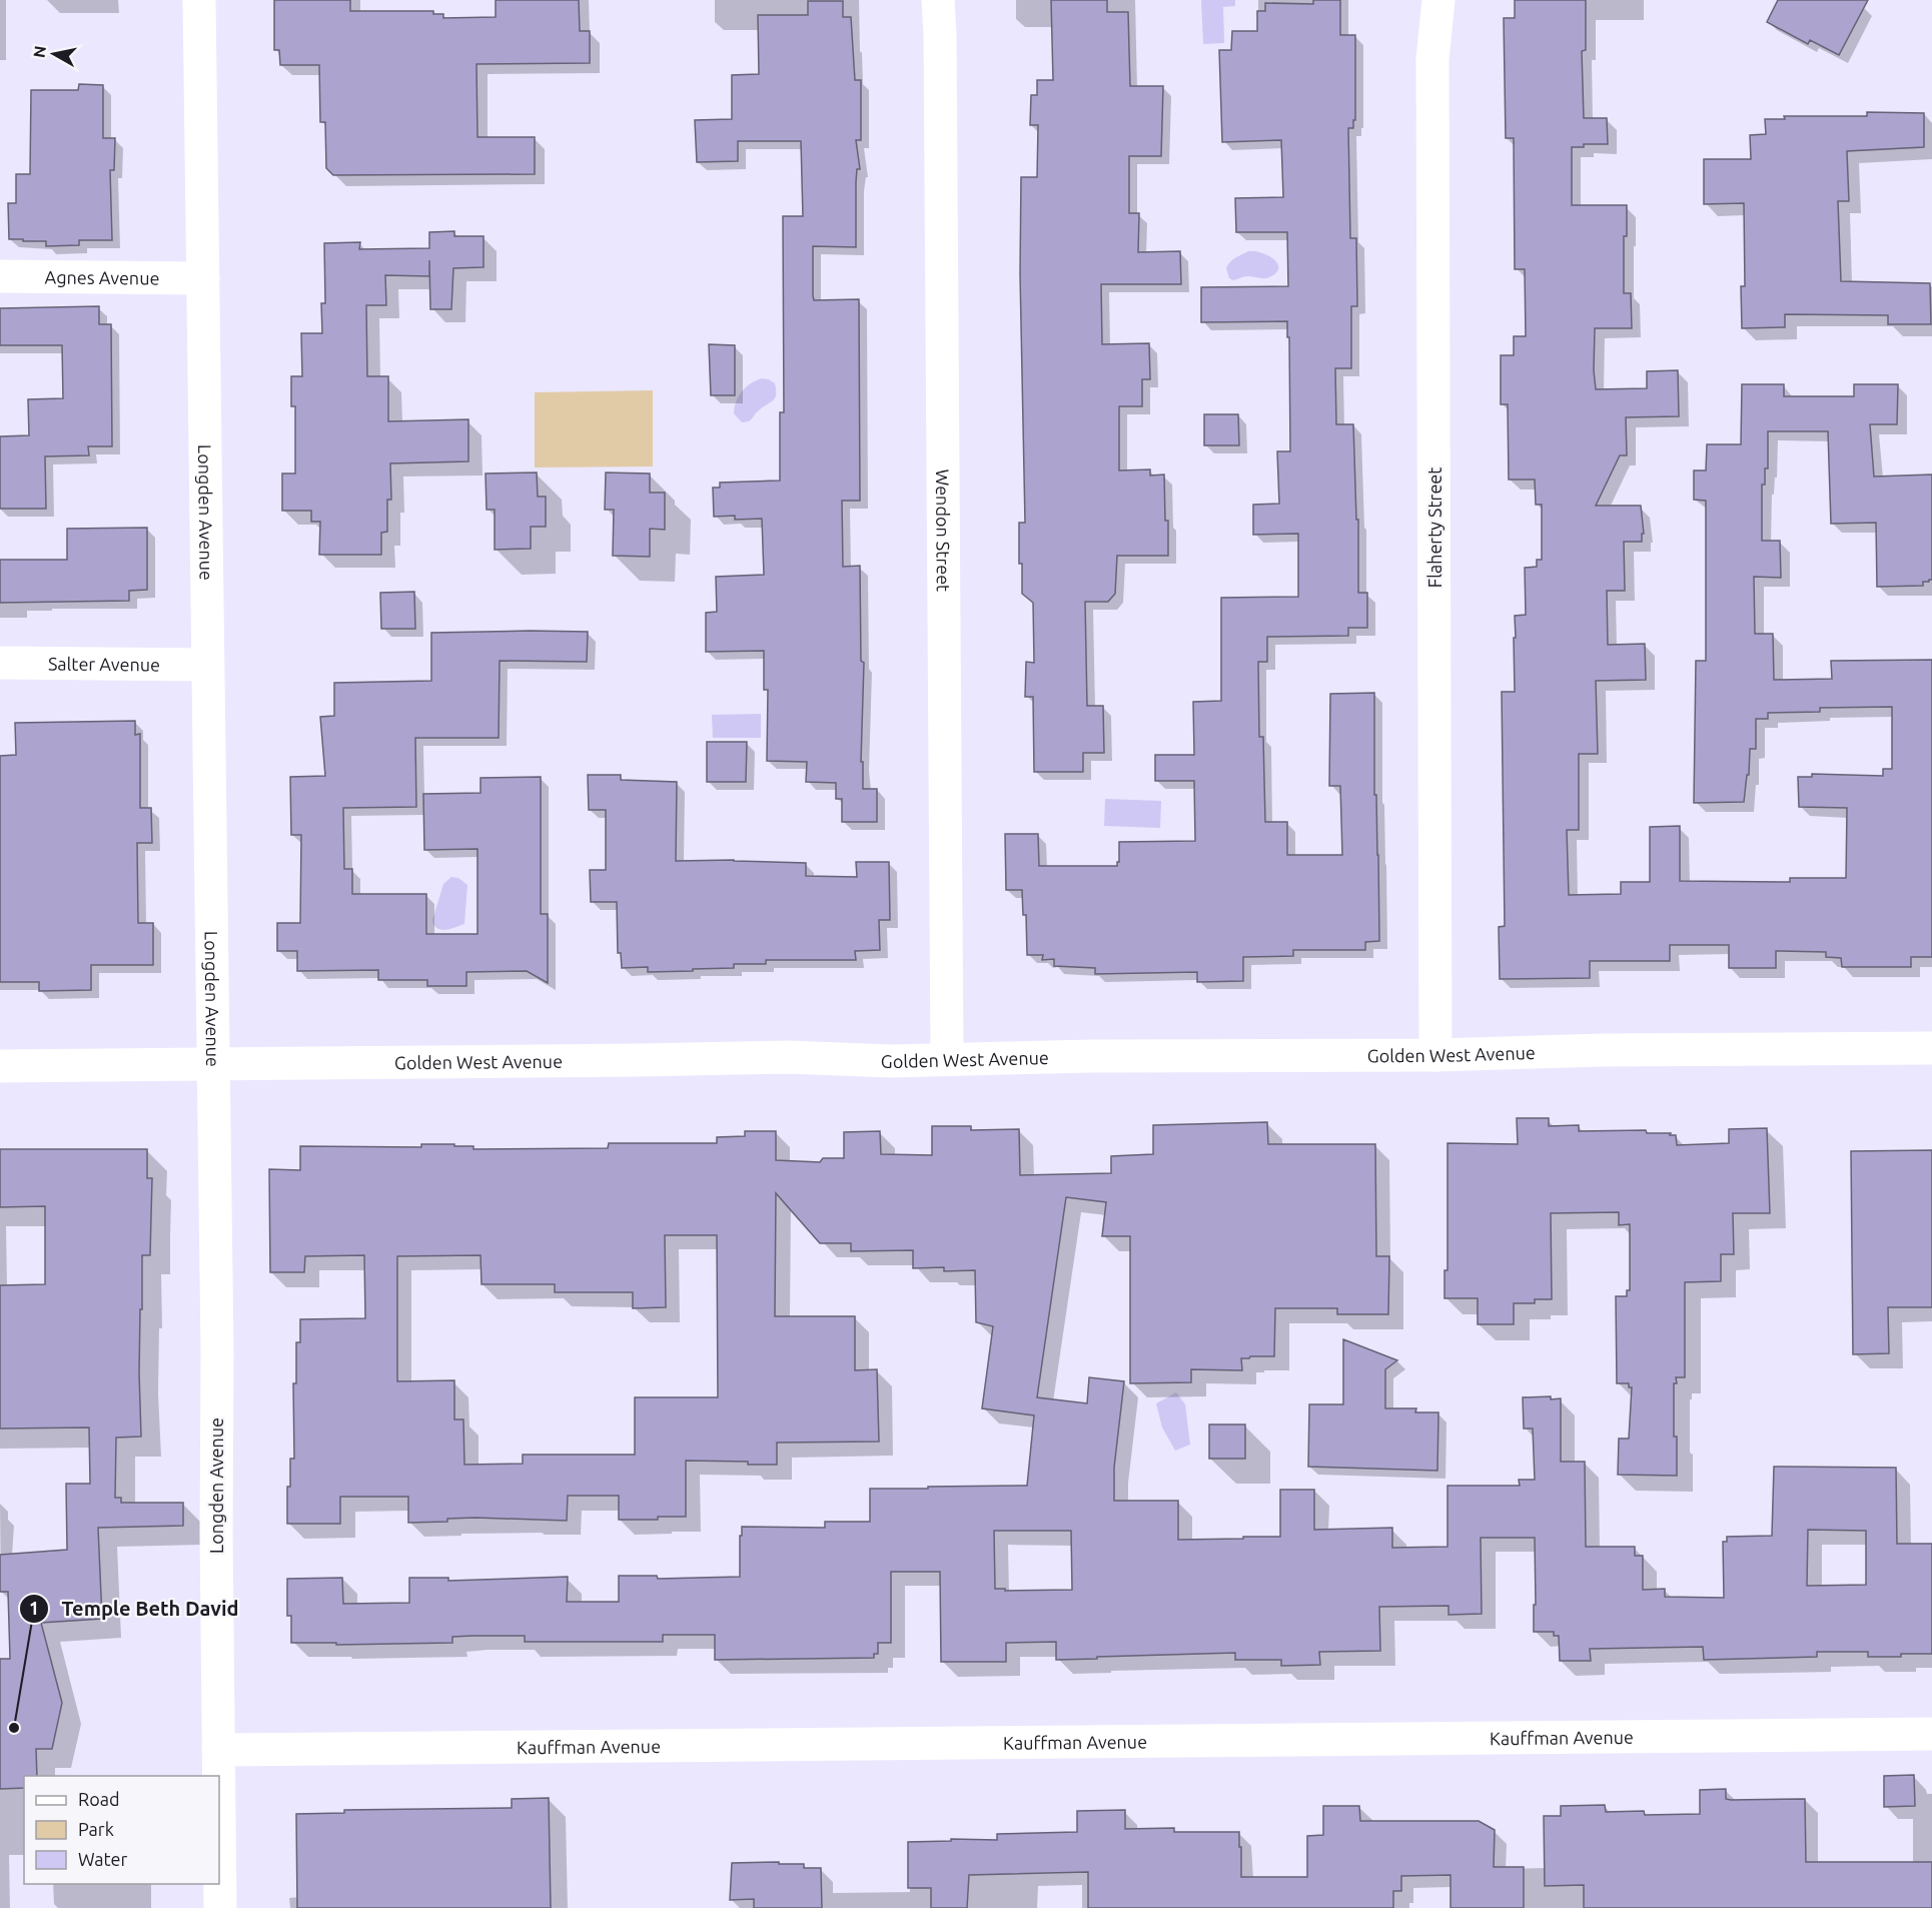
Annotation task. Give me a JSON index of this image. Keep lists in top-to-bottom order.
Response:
{
  "streets": {
    "street": [
      "Agnes Avenue",
      "Longden Avenue",
      "Flaherty Street",
      "Wendon Street",
      "Salter Avenue",
      "Golden West Avenue",
      "Kauffman Avenue"
    ]
  },
  "crossings": [
    ["Agnes Avenue", "Longden Avenue"],
    ["Longden Avenue", "Salter Avenue"],
    ["Longden Avenue", "Golden West Avenue"],
    ["Longden Avenue", "Kauffman Avenue"],
    ["Flaherty Street", "Golden West Avenue"],
    ["Wendon Street", "Golden West Avenue"]
  ],
  "places": ["Temple Beth David"],
  "legend": ["Road", "Park", "Water"],
  "north": "left"
}
